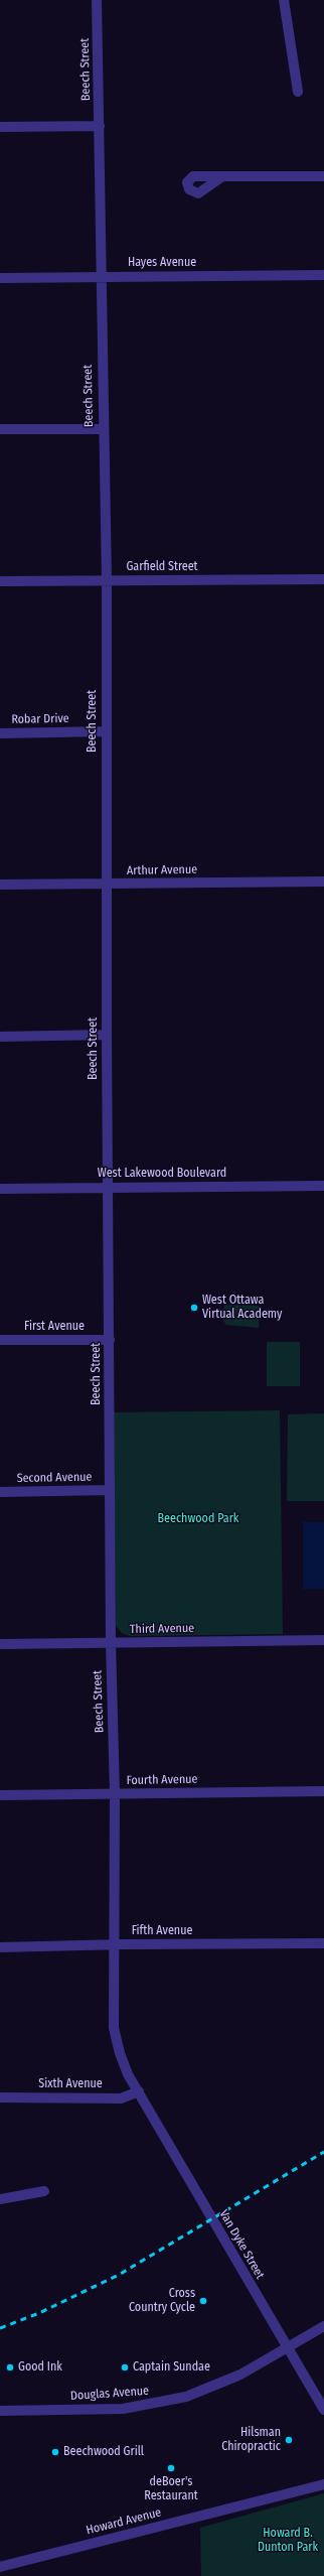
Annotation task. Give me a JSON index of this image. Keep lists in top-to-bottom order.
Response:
{
  "streets": {
    "street": [
      "Beech Street",
      "Hayes Avenue",
      "Garfield Street",
      "Robar Drive",
      "Arthur Avenue",
      "West Lakewood Boulevard",
      "First Avenue",
      "Second Avenue",
      "Third Avenue",
      "Fourth Avenue",
      "Fifth Avenue",
      "Sixth Avenue",
      "Van Dyke Street",
      "Douglas Avenue",
      "Howard Avenue"
    ]
  },
  "crossings": [
    ["Beech Street", "Hayes Avenue"],
    ["Beech Street", "Garfield Street"],
    ["Beech Street", "Robar Drive"],
    ["Beech Street", "Arthur Avenue"],
    ["Beech Street", "West Lakewood Boulevard"],
    ["Beech Street", "First Avenue"],
    ["Beech Street", "Second Avenue"],
    ["Beech Street", "Third Avenue"],
    ["Beech Street", "Fourth Avenue"],
    ["Beech Street", "Fifth Avenue"],
    ["Beech Street", "Sixth Avenue"],
    ["Beech Street", "Van Dyke Street"],
    ["Sixth Avenue", "Van Dyke Street"],
    ["Van Dyke Street", "Douglas Avenue"]
  ],
  "parks": ["Beechwood Park", "Howard B. Dunton Park"],
  "places": [
    "West Ottawa Virtual Academy",
    "Cross Country Cycle",
    "Good Ink",
    "Captain Sundae",
    "Hilsman Chiropractic",
    "Beechwood Grill",
    "deBoer's Restaurant"
  ]
}
